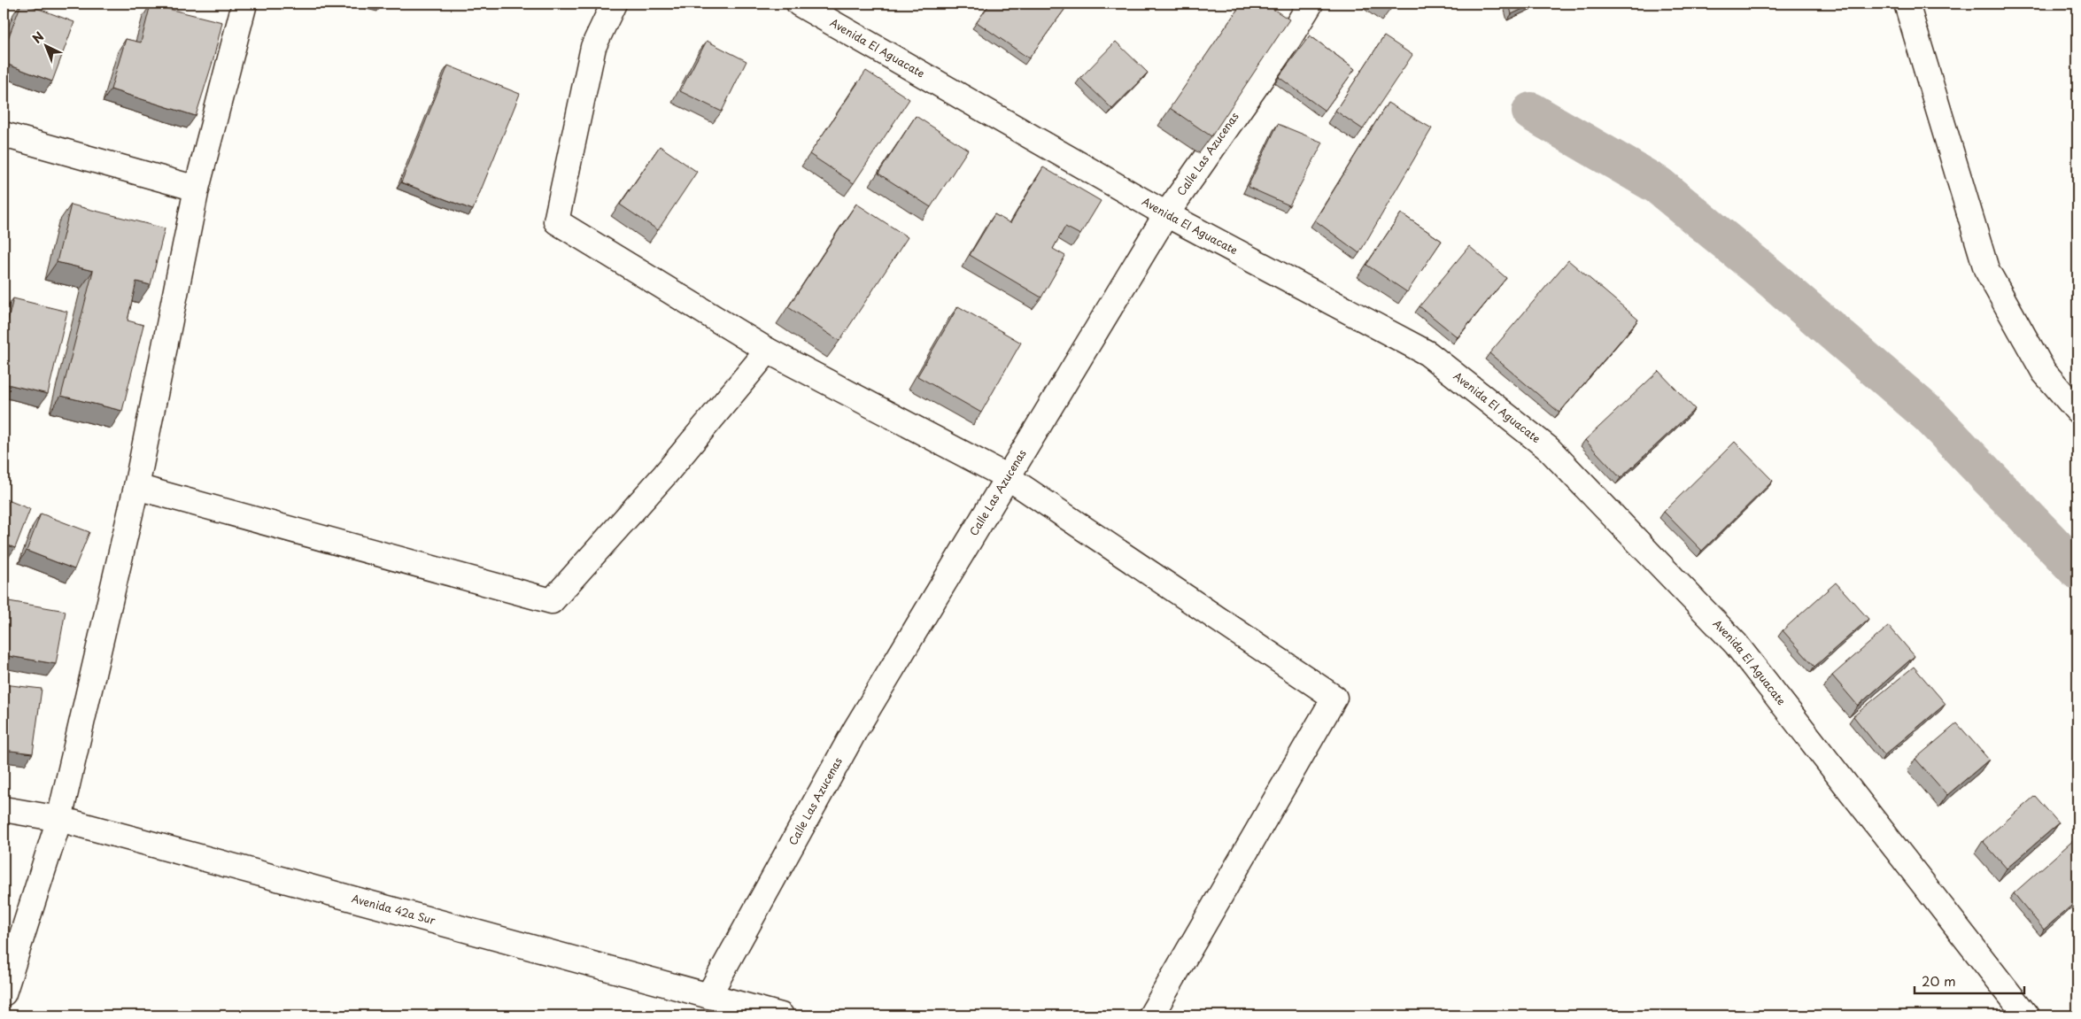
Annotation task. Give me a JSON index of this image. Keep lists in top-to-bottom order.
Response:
{
  "streets": {
    "street": ["Avenida El Aguacate", "Calle Las Azucenas", "Avenida 42a Sur"]
  },
  "crossings": [
    ["Avenida El Aguacate", "Calle Las Azucenas"],
    ["Calle Las Azucenas", "Avenida 42a Sur"]
  ],
  "scale_bar": "20 m",
  "north": "top left"
}
